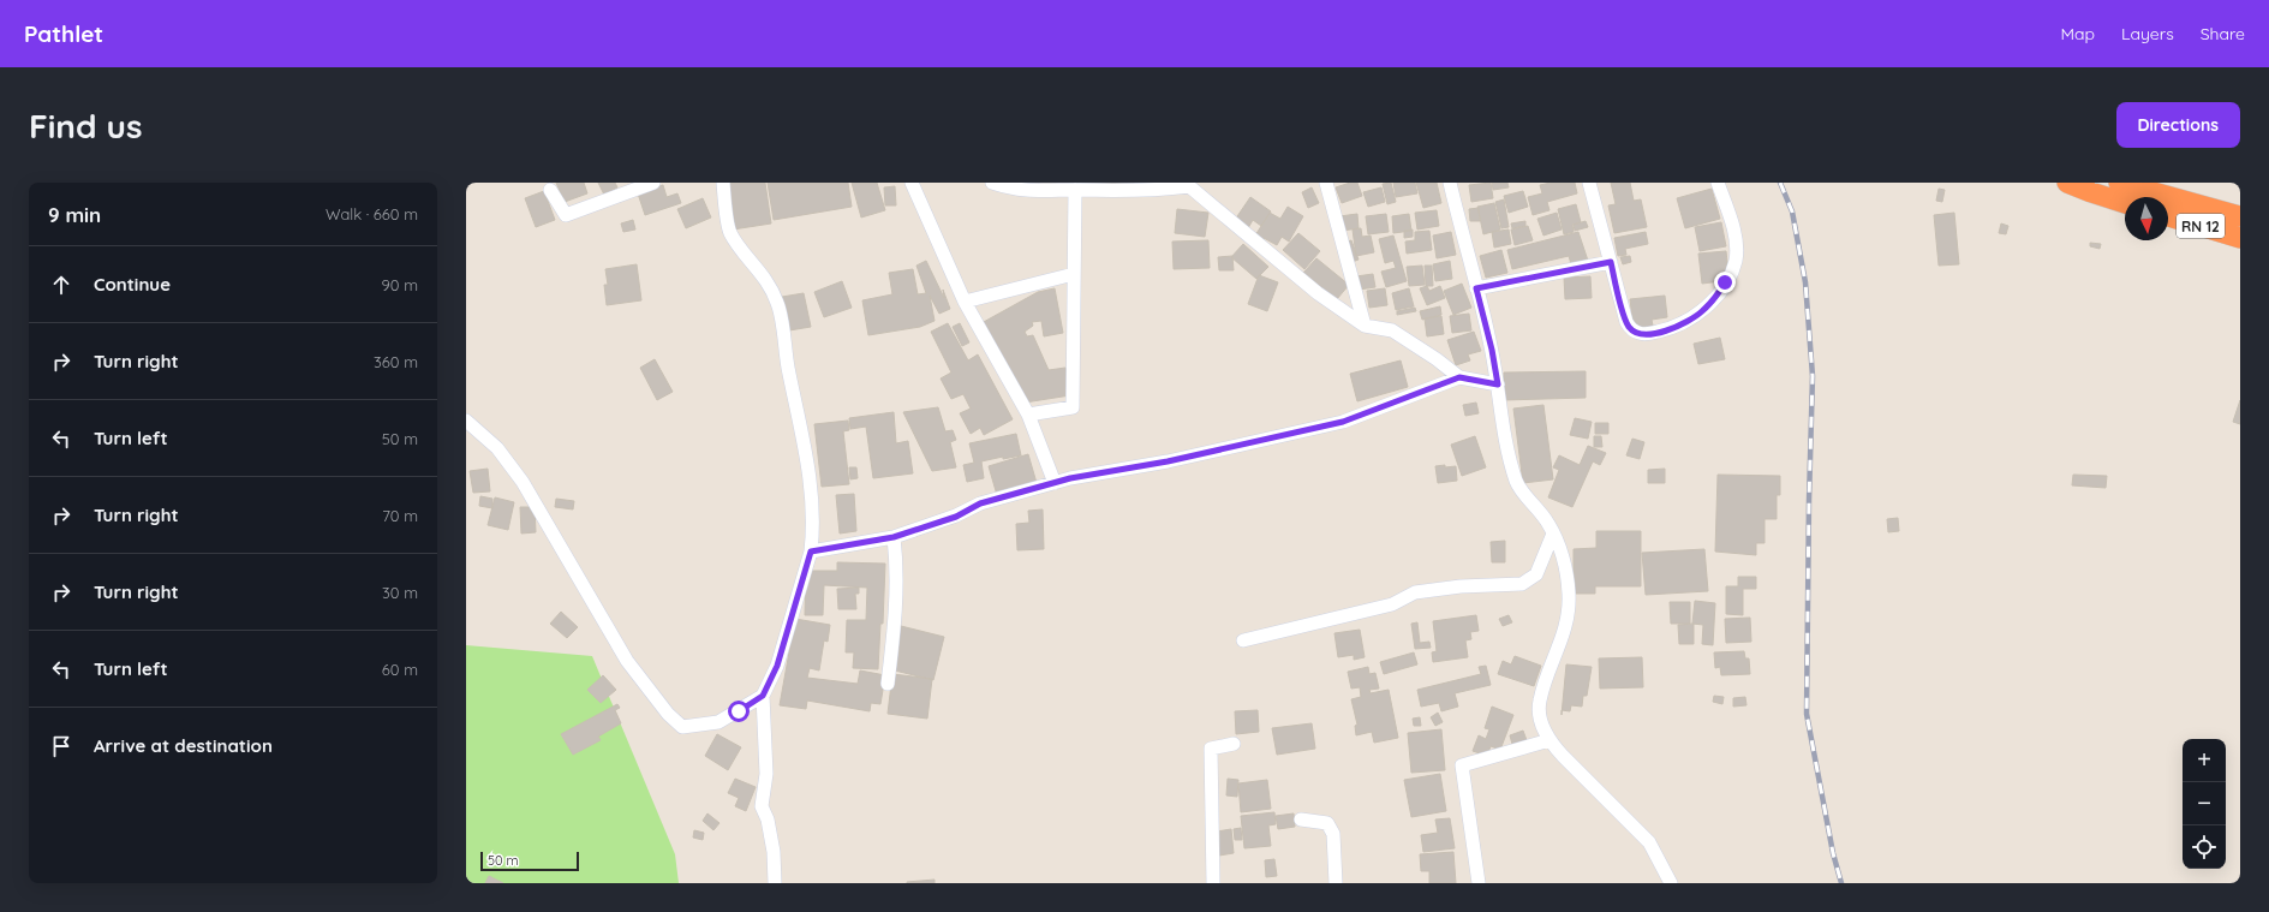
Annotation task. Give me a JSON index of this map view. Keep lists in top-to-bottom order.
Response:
{
  "streets": {
    "highway": ["RN 12"]
  },
  "scale_bar": "50 m",
  "north": "bottom",
  "page": {
    "header": "Pathlet",
    "nav": ["Map", "Layers", "Share"],
    "buttons": "Directions",
    "title": "Find us",
    "heading": ["9 min", "Walk · 660 m"],
    "list": [
      ["Continue", "90 m"],
      ["Turn right", "360 m"],
      ["Turn left", "50 m"],
      ["Turn right", "70 m"],
      ["Turn right", "30 m"],
      ["Turn left", "60 m"],
      "Arrive at destination"
    ],
    "map_buttons": ["+", "−"],
    "scale": "50 m"
  }
}
